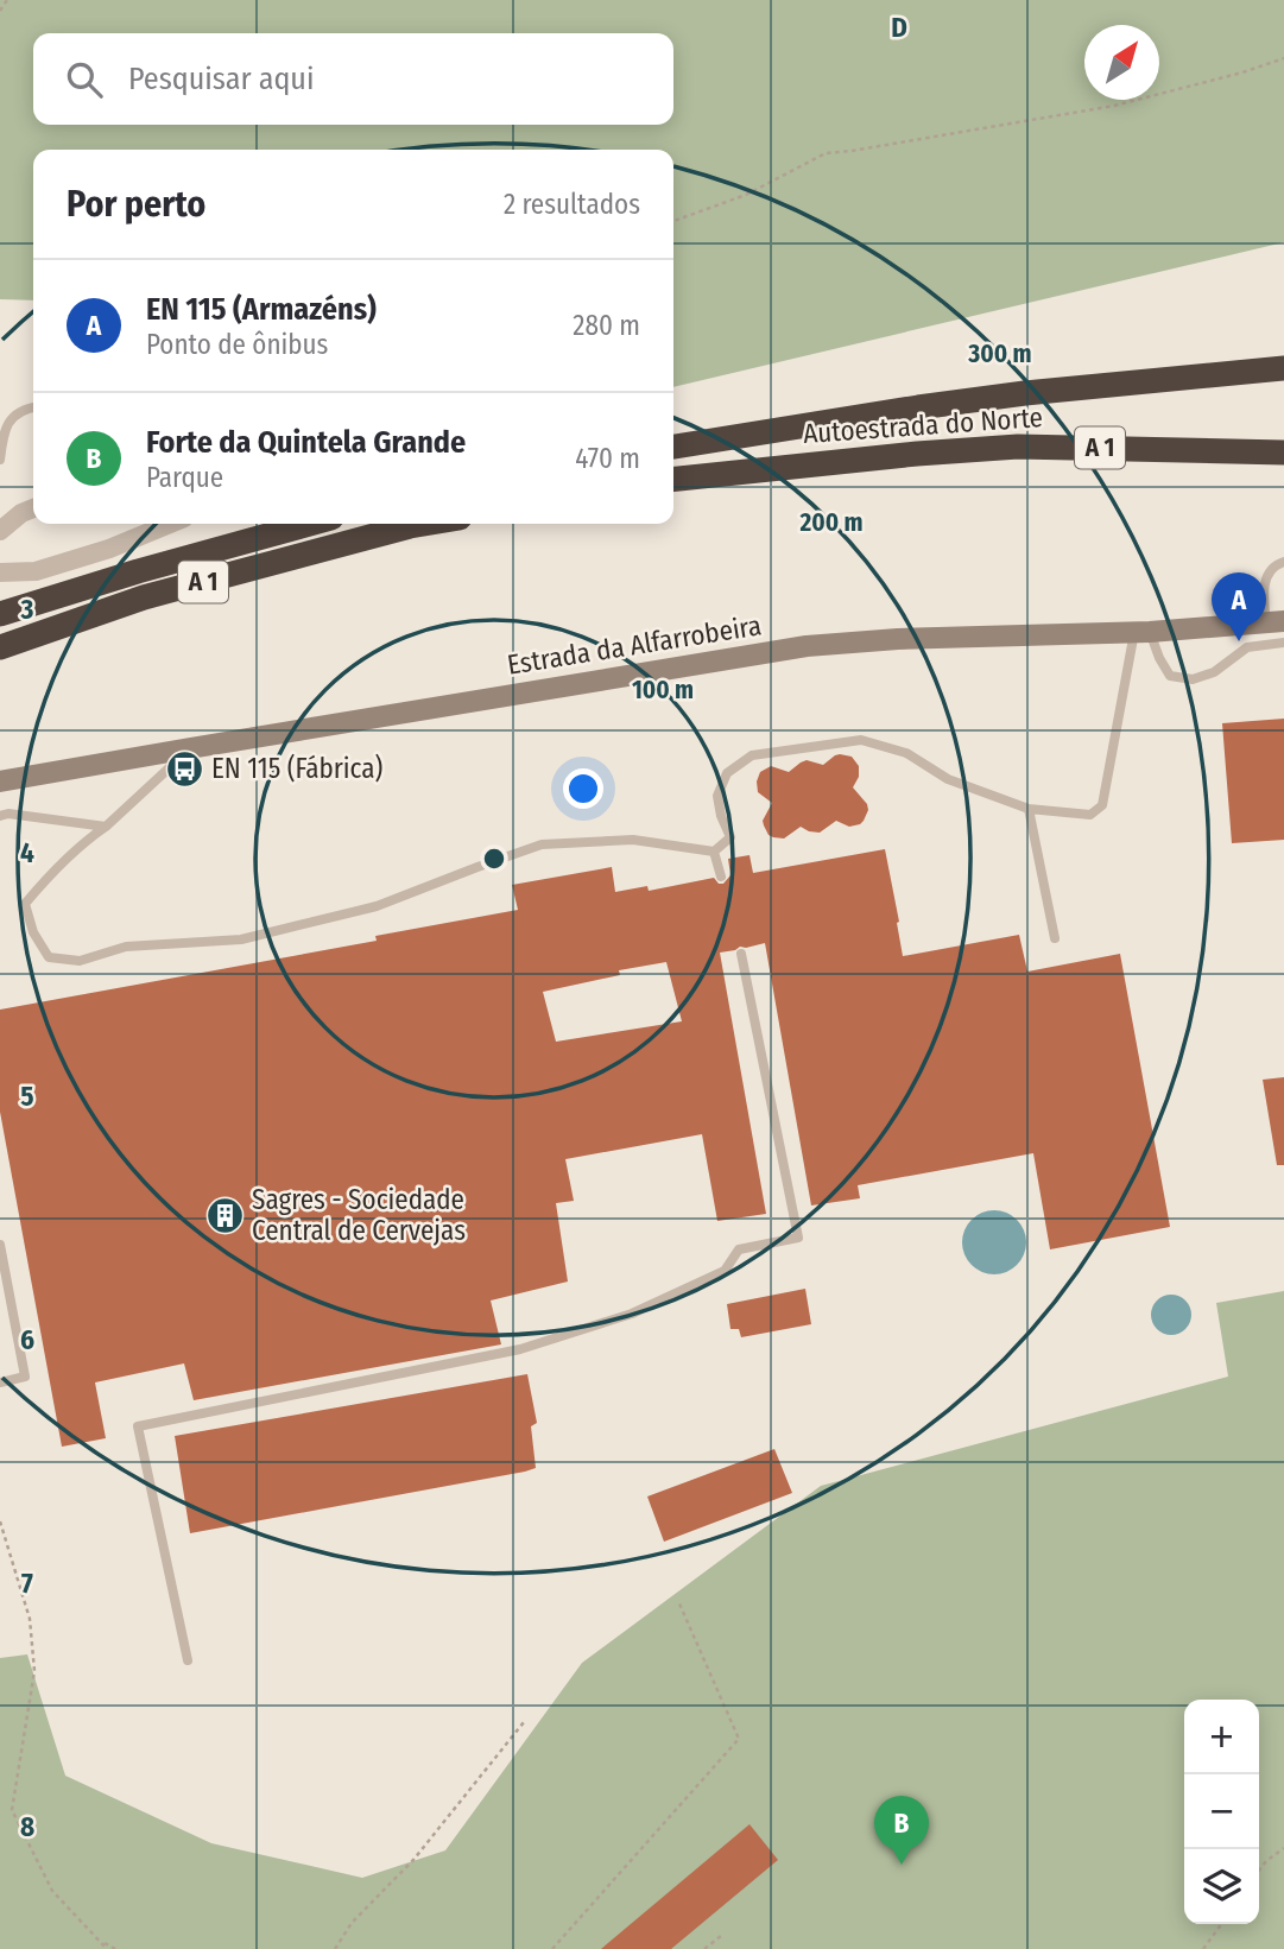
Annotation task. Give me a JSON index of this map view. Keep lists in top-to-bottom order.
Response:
{
  "streets": {
    "highway": ["Autoestrada do Norte", "A 1"],
    "main road": ["Estrada da Alfarrobeira"]
  },
  "places": {
    "bus stop": ["EN 115 (Fábrica)"],
    "building": ["Sagres - Sociedade Central de Cervejas"]
  },
  "north": "top right",
  "page": {
    "search": "Pesquisar aqui",
    "heading": ["Por perto", "2 resultados"],
    "list": [
      {
        "mark": "A",
        "name": "EN 115 (Armazéns)",
        "note": "Ponto de ônibus",
        "value": "280 m"
      },
      {
        "mark": "B",
        "name": "Forte da Quintela Grande",
        "note": "Parque",
        "value": "470 m"
      }
    ],
    "pins": ["A", "B"],
    "map_buttons": ["+", "−"]
  },
  "grid": {
    "columns": ["D"],
    "rows": [
      "3",
      "4",
      "5",
      "6",
      "7",
      "8"
    ]
  },
  "rings": ["300 m", "200 m", "100 m"]
}
